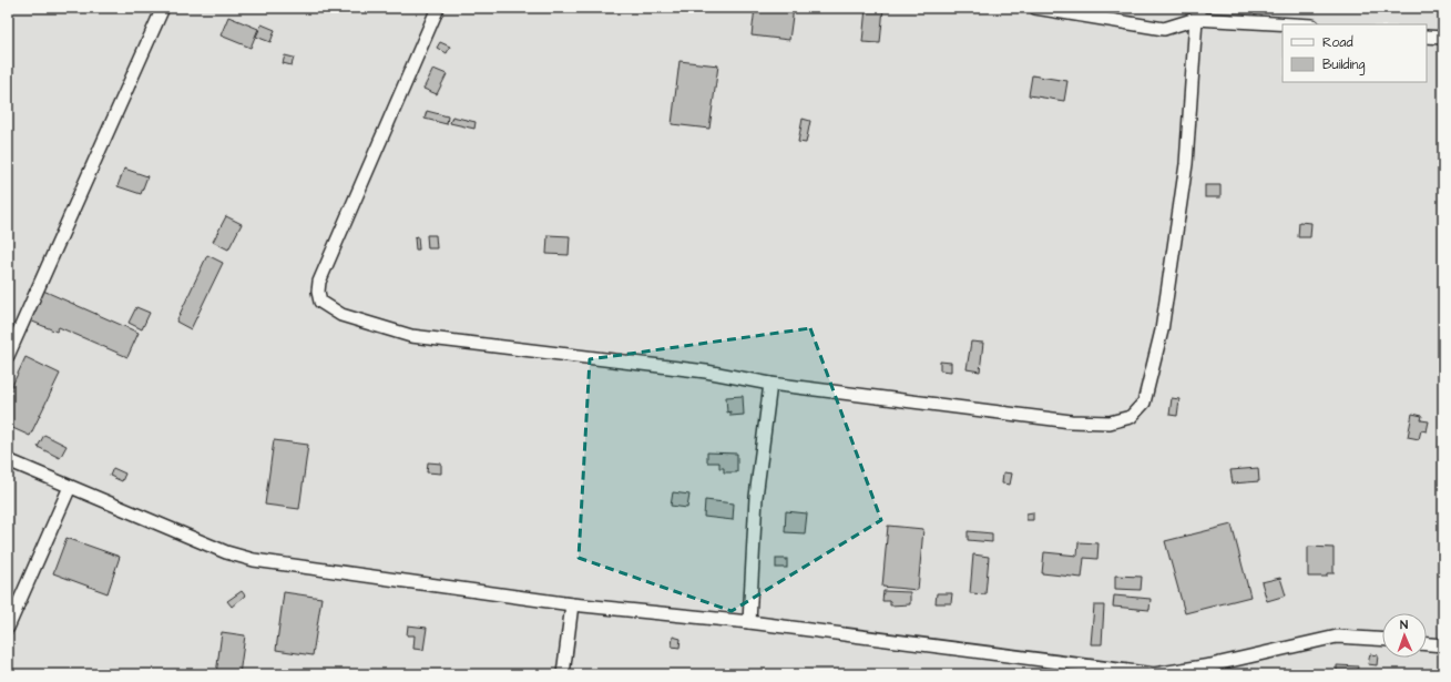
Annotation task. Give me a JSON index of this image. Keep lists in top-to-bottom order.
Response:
{
  "legend": ["Road", "Building"],
  "north": "top"
}
